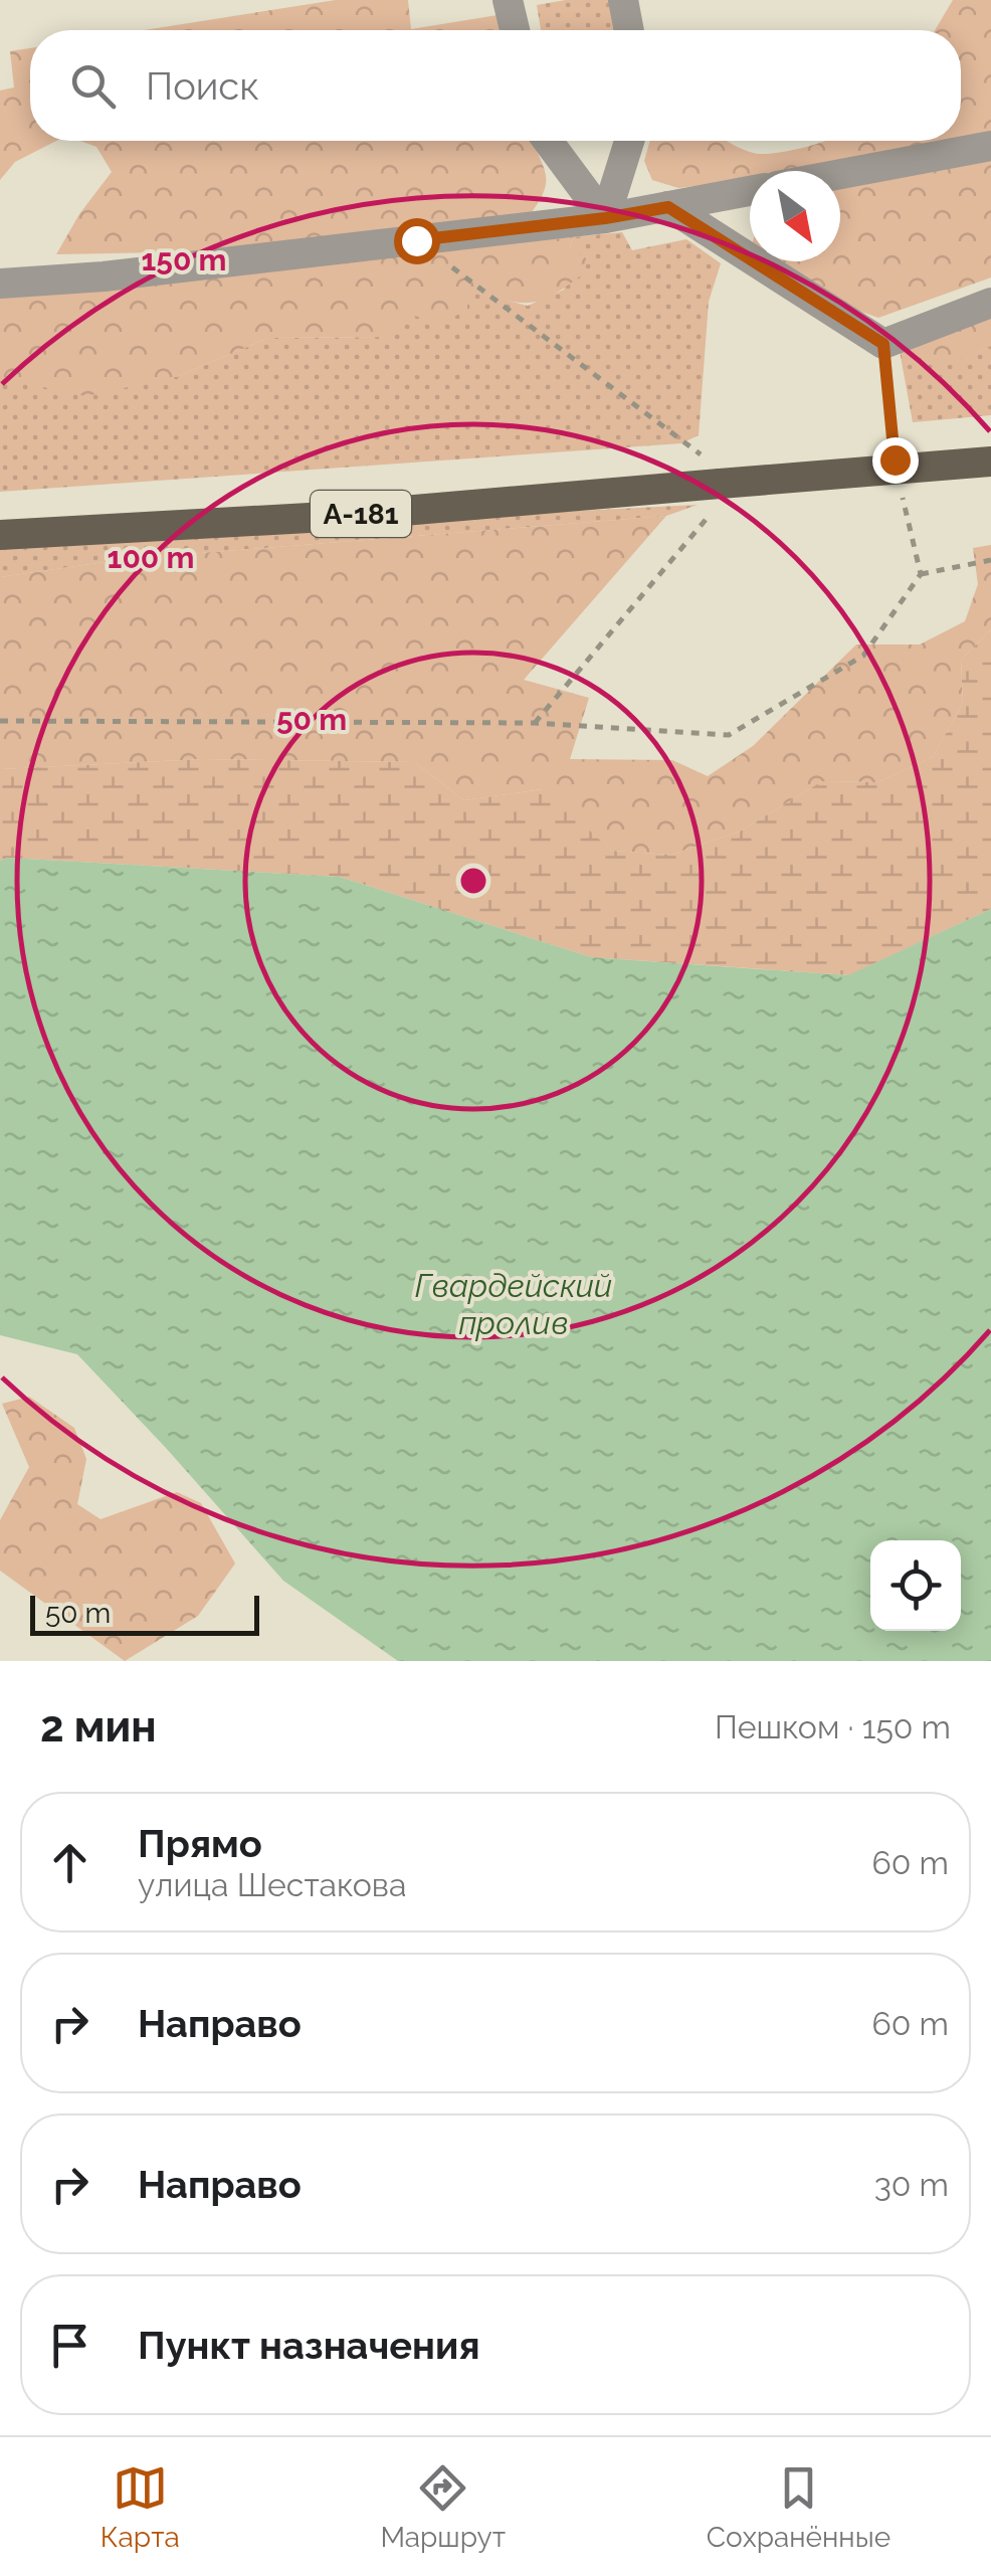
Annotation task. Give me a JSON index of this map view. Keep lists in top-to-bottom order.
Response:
{
  "streets": {
    "main road": ["А-181"]
  },
  "water": ["Гвардейский пролив"],
  "scale_bar": "50 m",
  "north": "bottom right",
  "page": {
    "search": "Поиск",
    "scale": "50 m",
    "heading": ["2 мин", "Пешком · 150 m"],
    "list": [
      ["Прямо", "улица Шестакова", "60 m"],
      ["Направо", "60 m"],
      ["Направо", "30 m"],
      "Пункт назначения"
    ],
    "nav": ["Карта", "Маршрут", "Сохранённые"]
  },
  "rings": ["150 m", "100 m", "50 m"]
}
